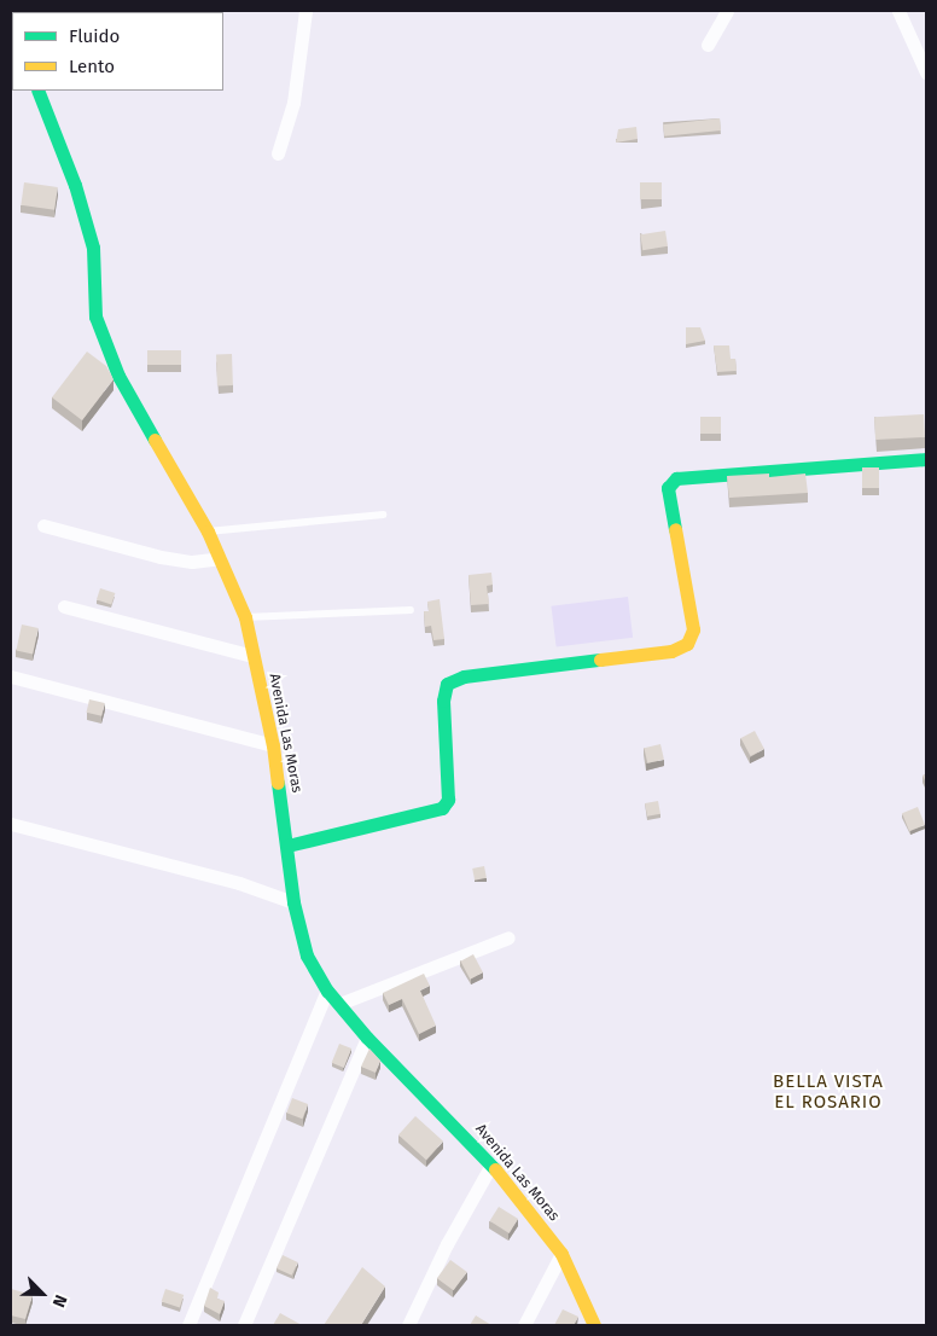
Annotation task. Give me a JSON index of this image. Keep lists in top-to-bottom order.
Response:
{
  "streets": {
    "street": ["Avenida Las Moras"]
  },
  "districts": ["BELLA VISTA EL ROSARIO"],
  "legend": ["Fluido", "Lento"],
  "north": "bottom right"
}
